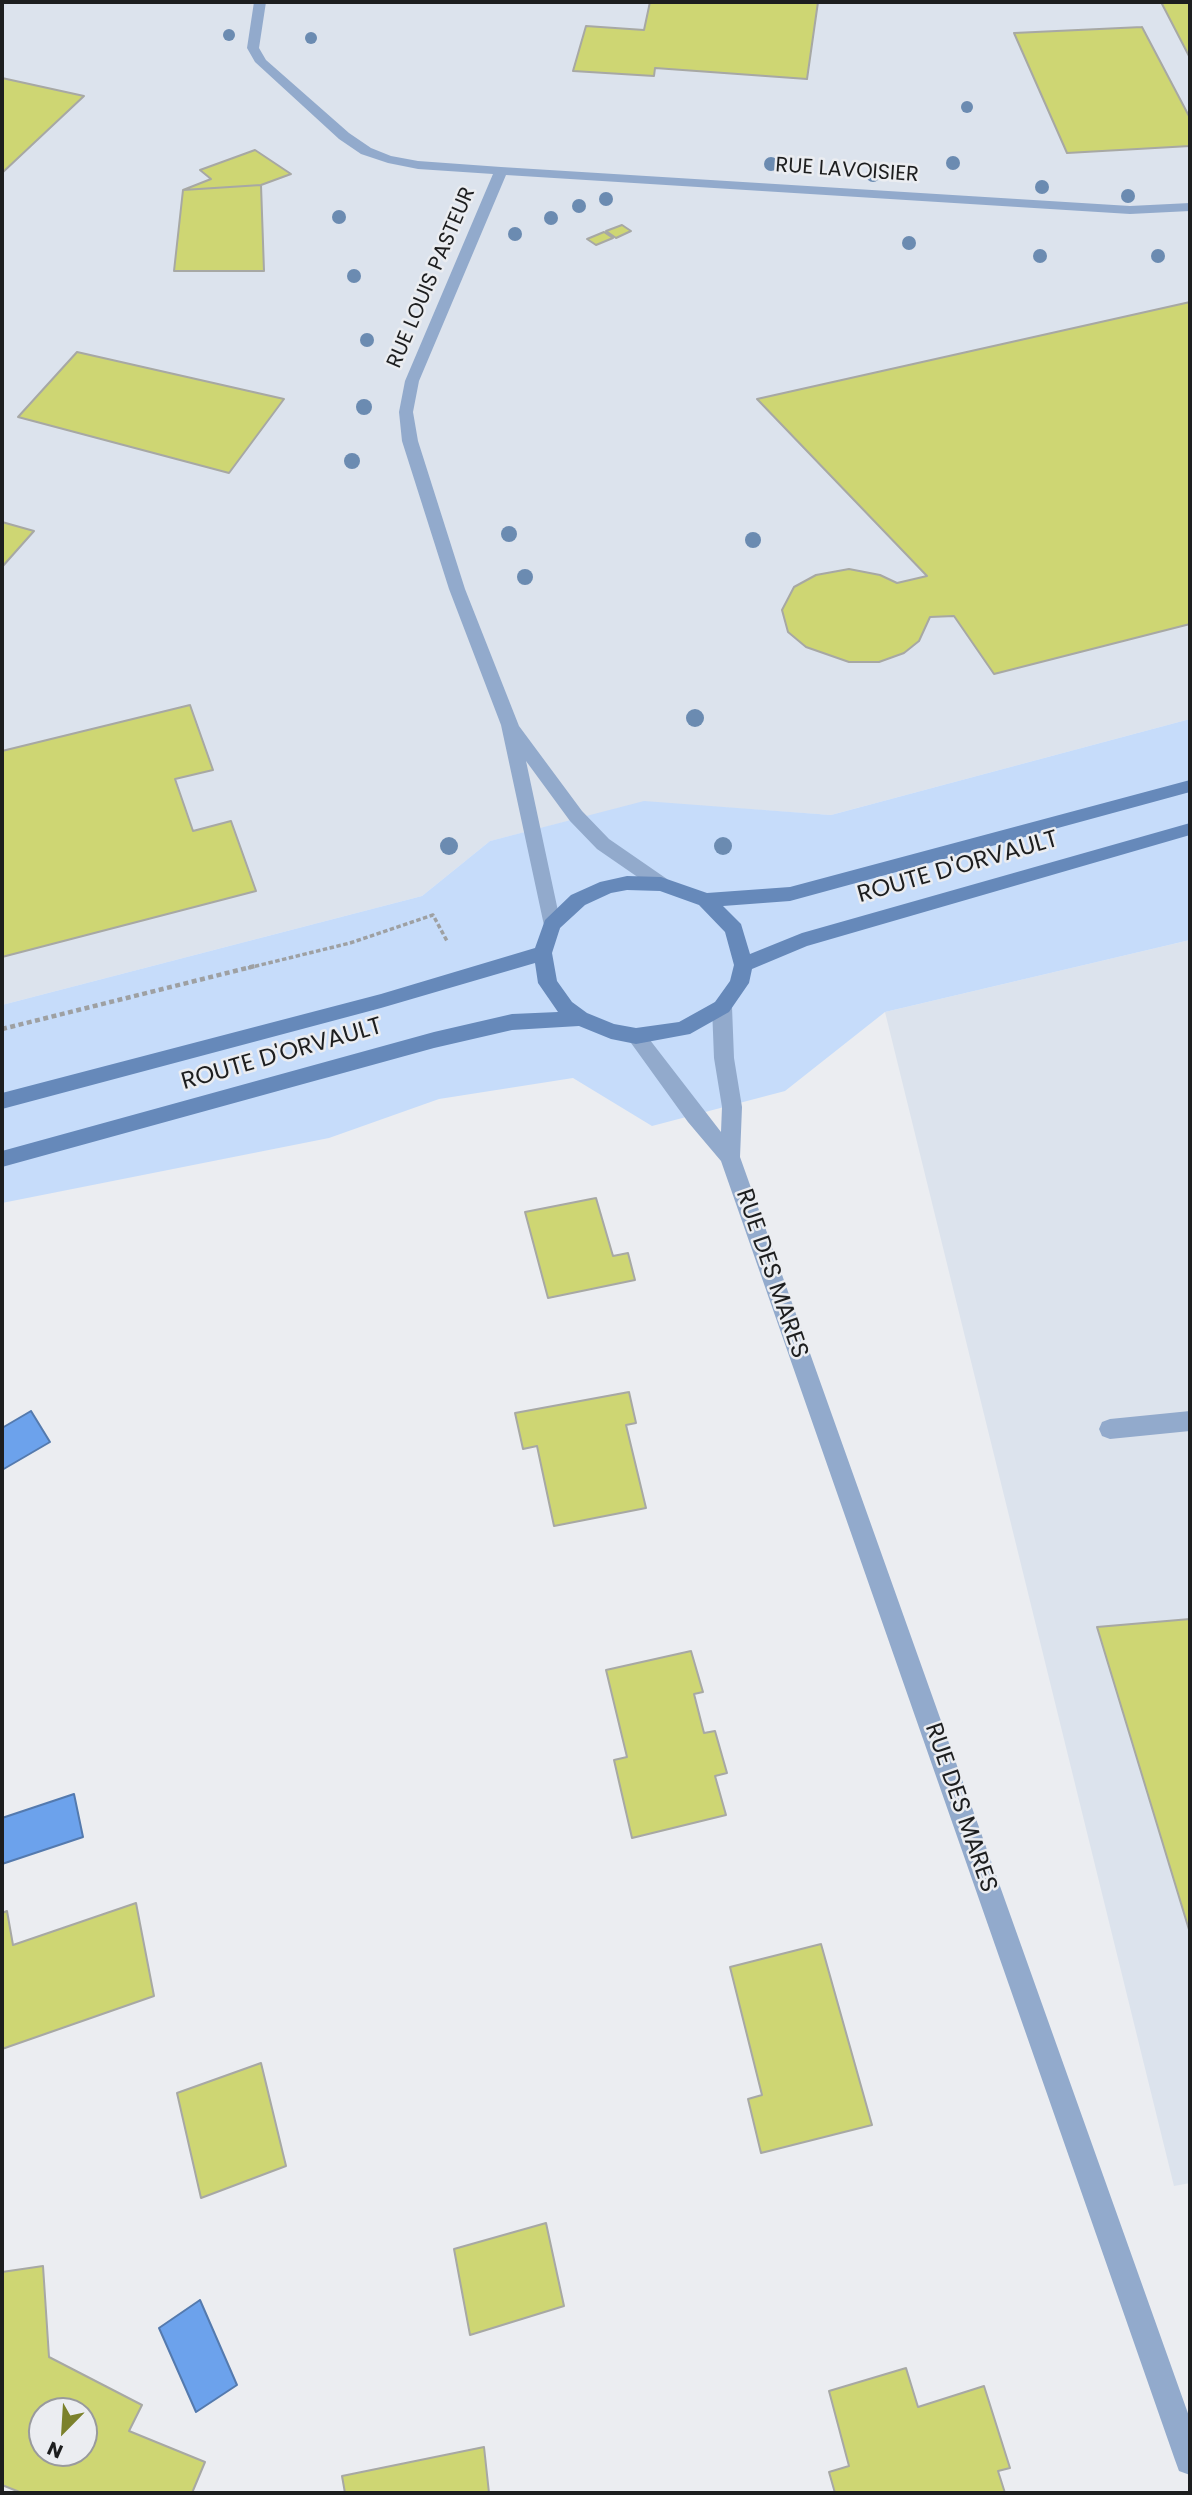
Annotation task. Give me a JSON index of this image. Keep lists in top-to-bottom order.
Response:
{
  "streets": {
    "street": [
      "RUE LAVOISIER",
      "RUE LOUIS PASTEUR",
      "ROUTE D'ORVAULT",
      "RUE DES MARES"
    ]
  },
  "crossings": [
    ["RUE LAVOISIER", "RUE LOUIS PASTEUR"],
    ["RUE LOUIS PASTEUR", "ROUTE D'ORVAULT"],
    ["RUE LOUIS PASTEUR", "RUE DES MARES"],
    ["ROUTE D'ORVAULT", "RUE DES MARES"]
  ],
  "north": "bottom left"
}
